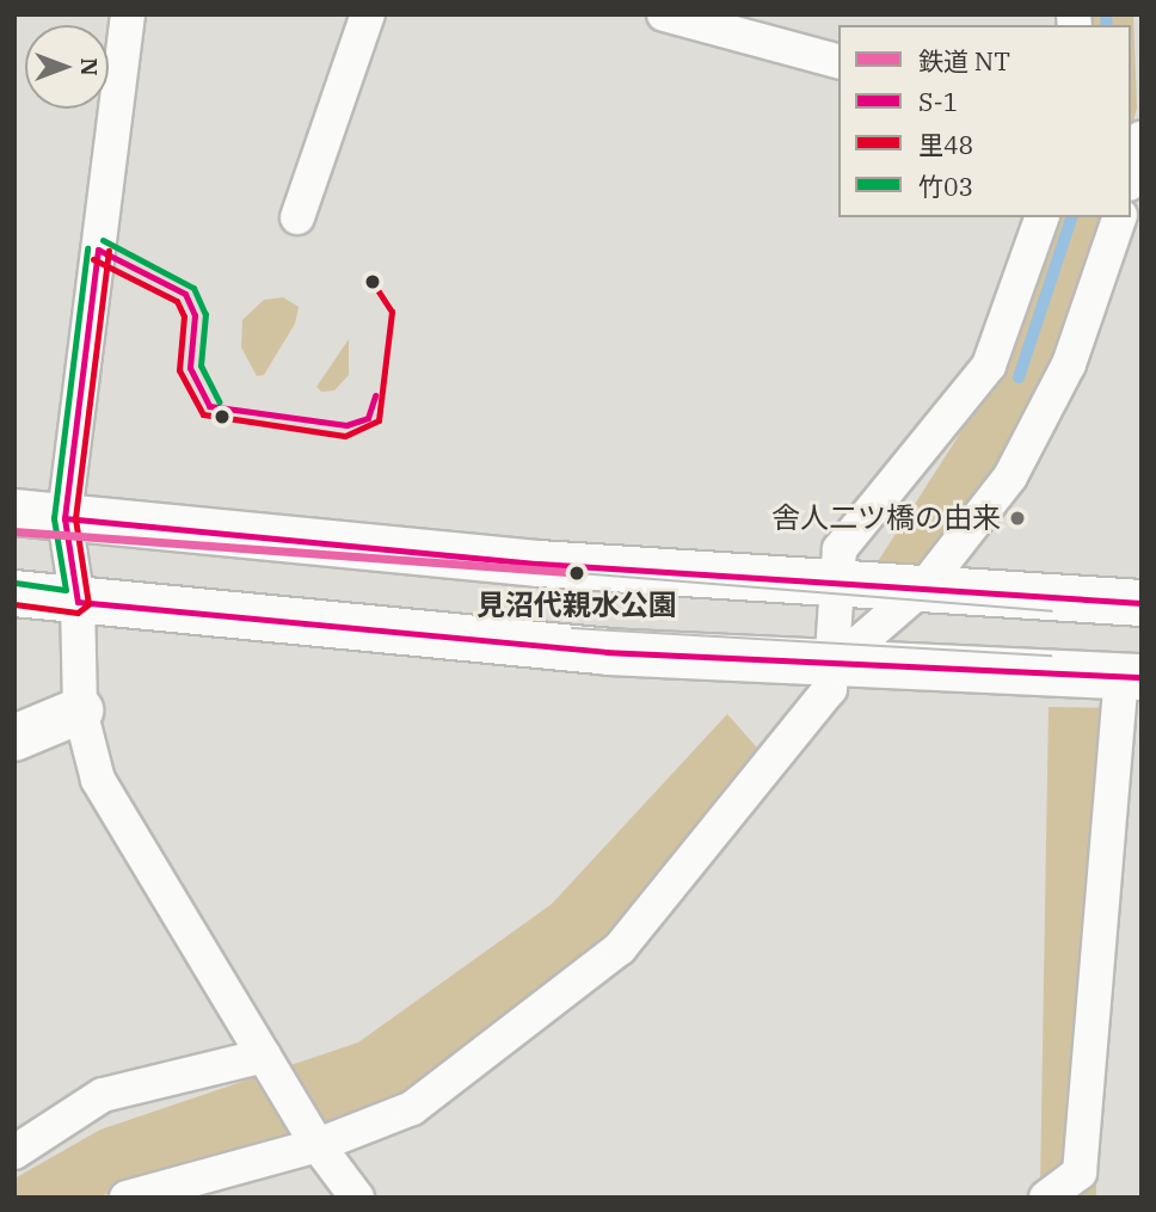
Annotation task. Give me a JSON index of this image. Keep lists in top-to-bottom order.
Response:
{
  "places": ["舎人二ツ橋の由来", "見沼代親水公園"],
  "lines": [
    "transit line 竹03",
    "transit line S-1",
    "transit line 里48",
    "rail line NT"
  ],
  "legend": [
    "鉄道 NT",
    "S-1",
    "里48",
    "竹03"
  ],
  "north": "right"
}
